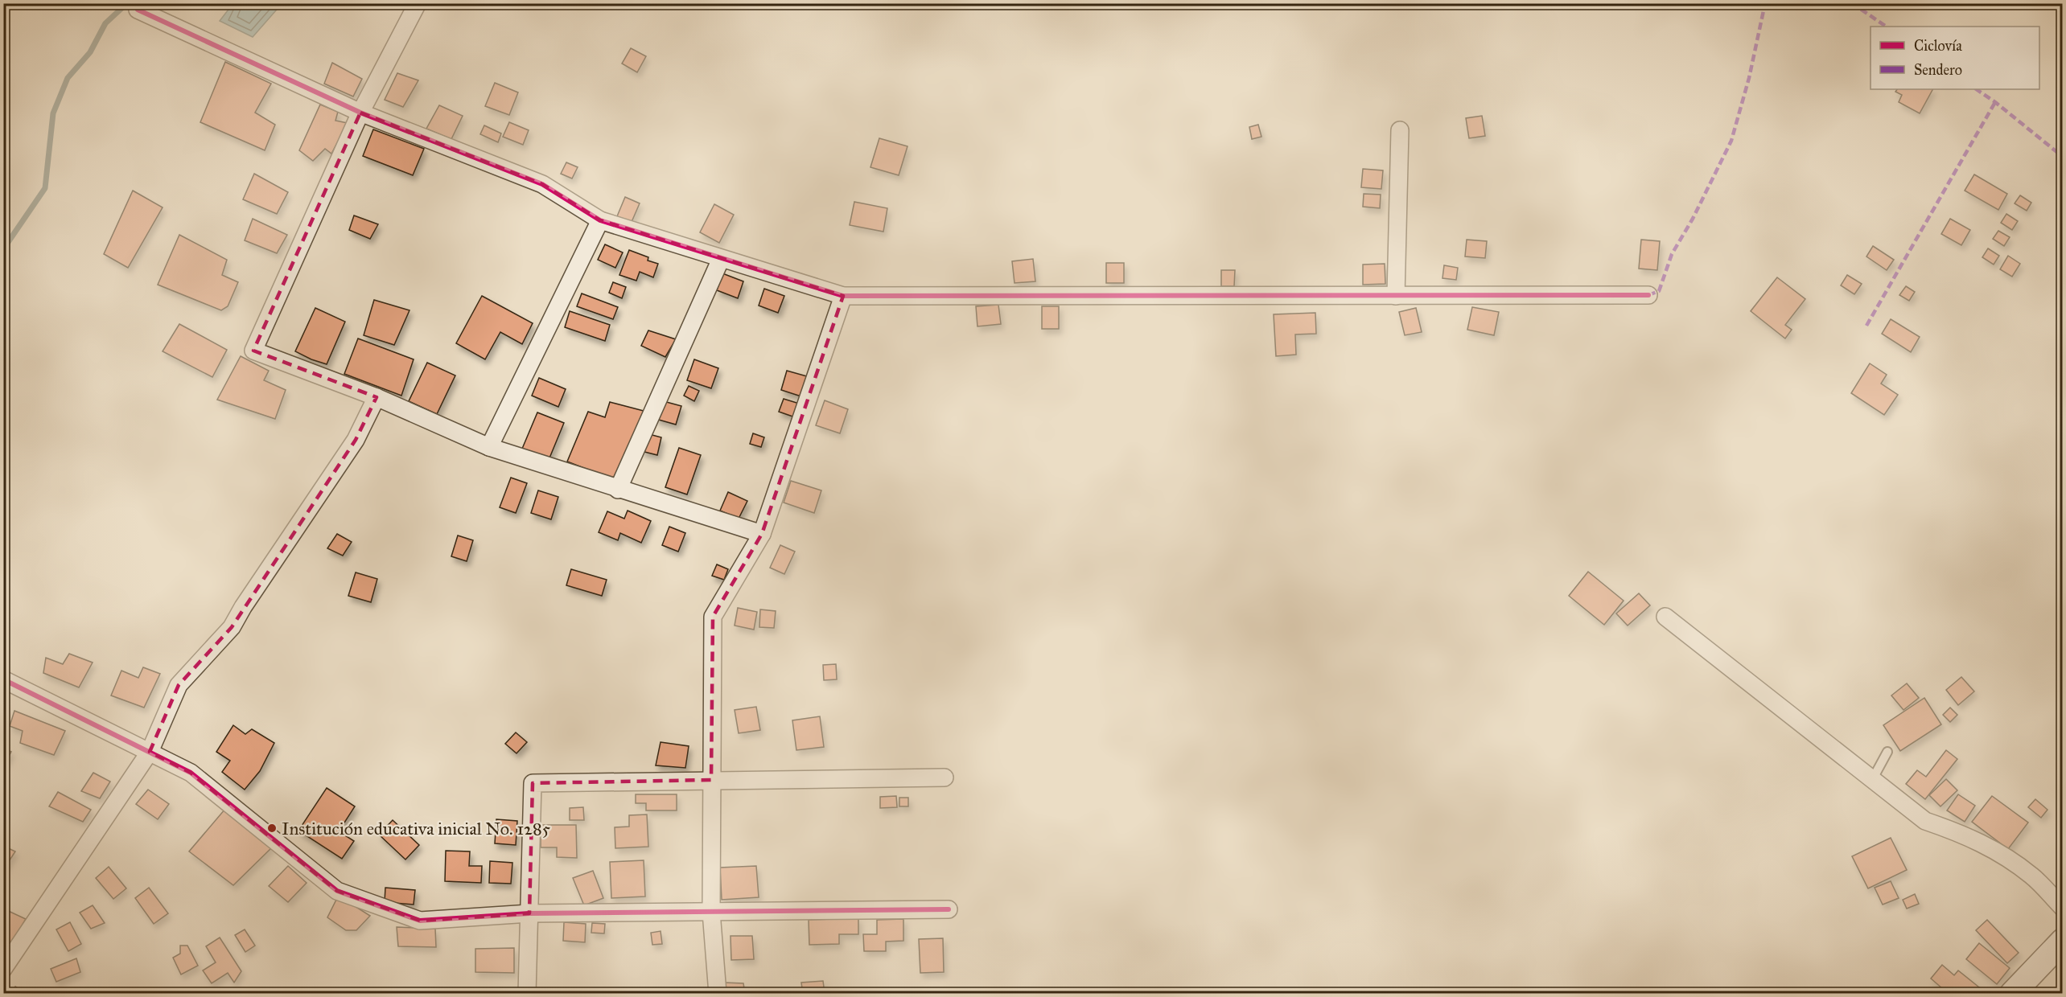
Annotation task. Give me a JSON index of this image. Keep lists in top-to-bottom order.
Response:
{
  "places": ["Institución educativa inicial No. 1285"],
  "legend": ["Ciclovía", "Sendero"]
}
